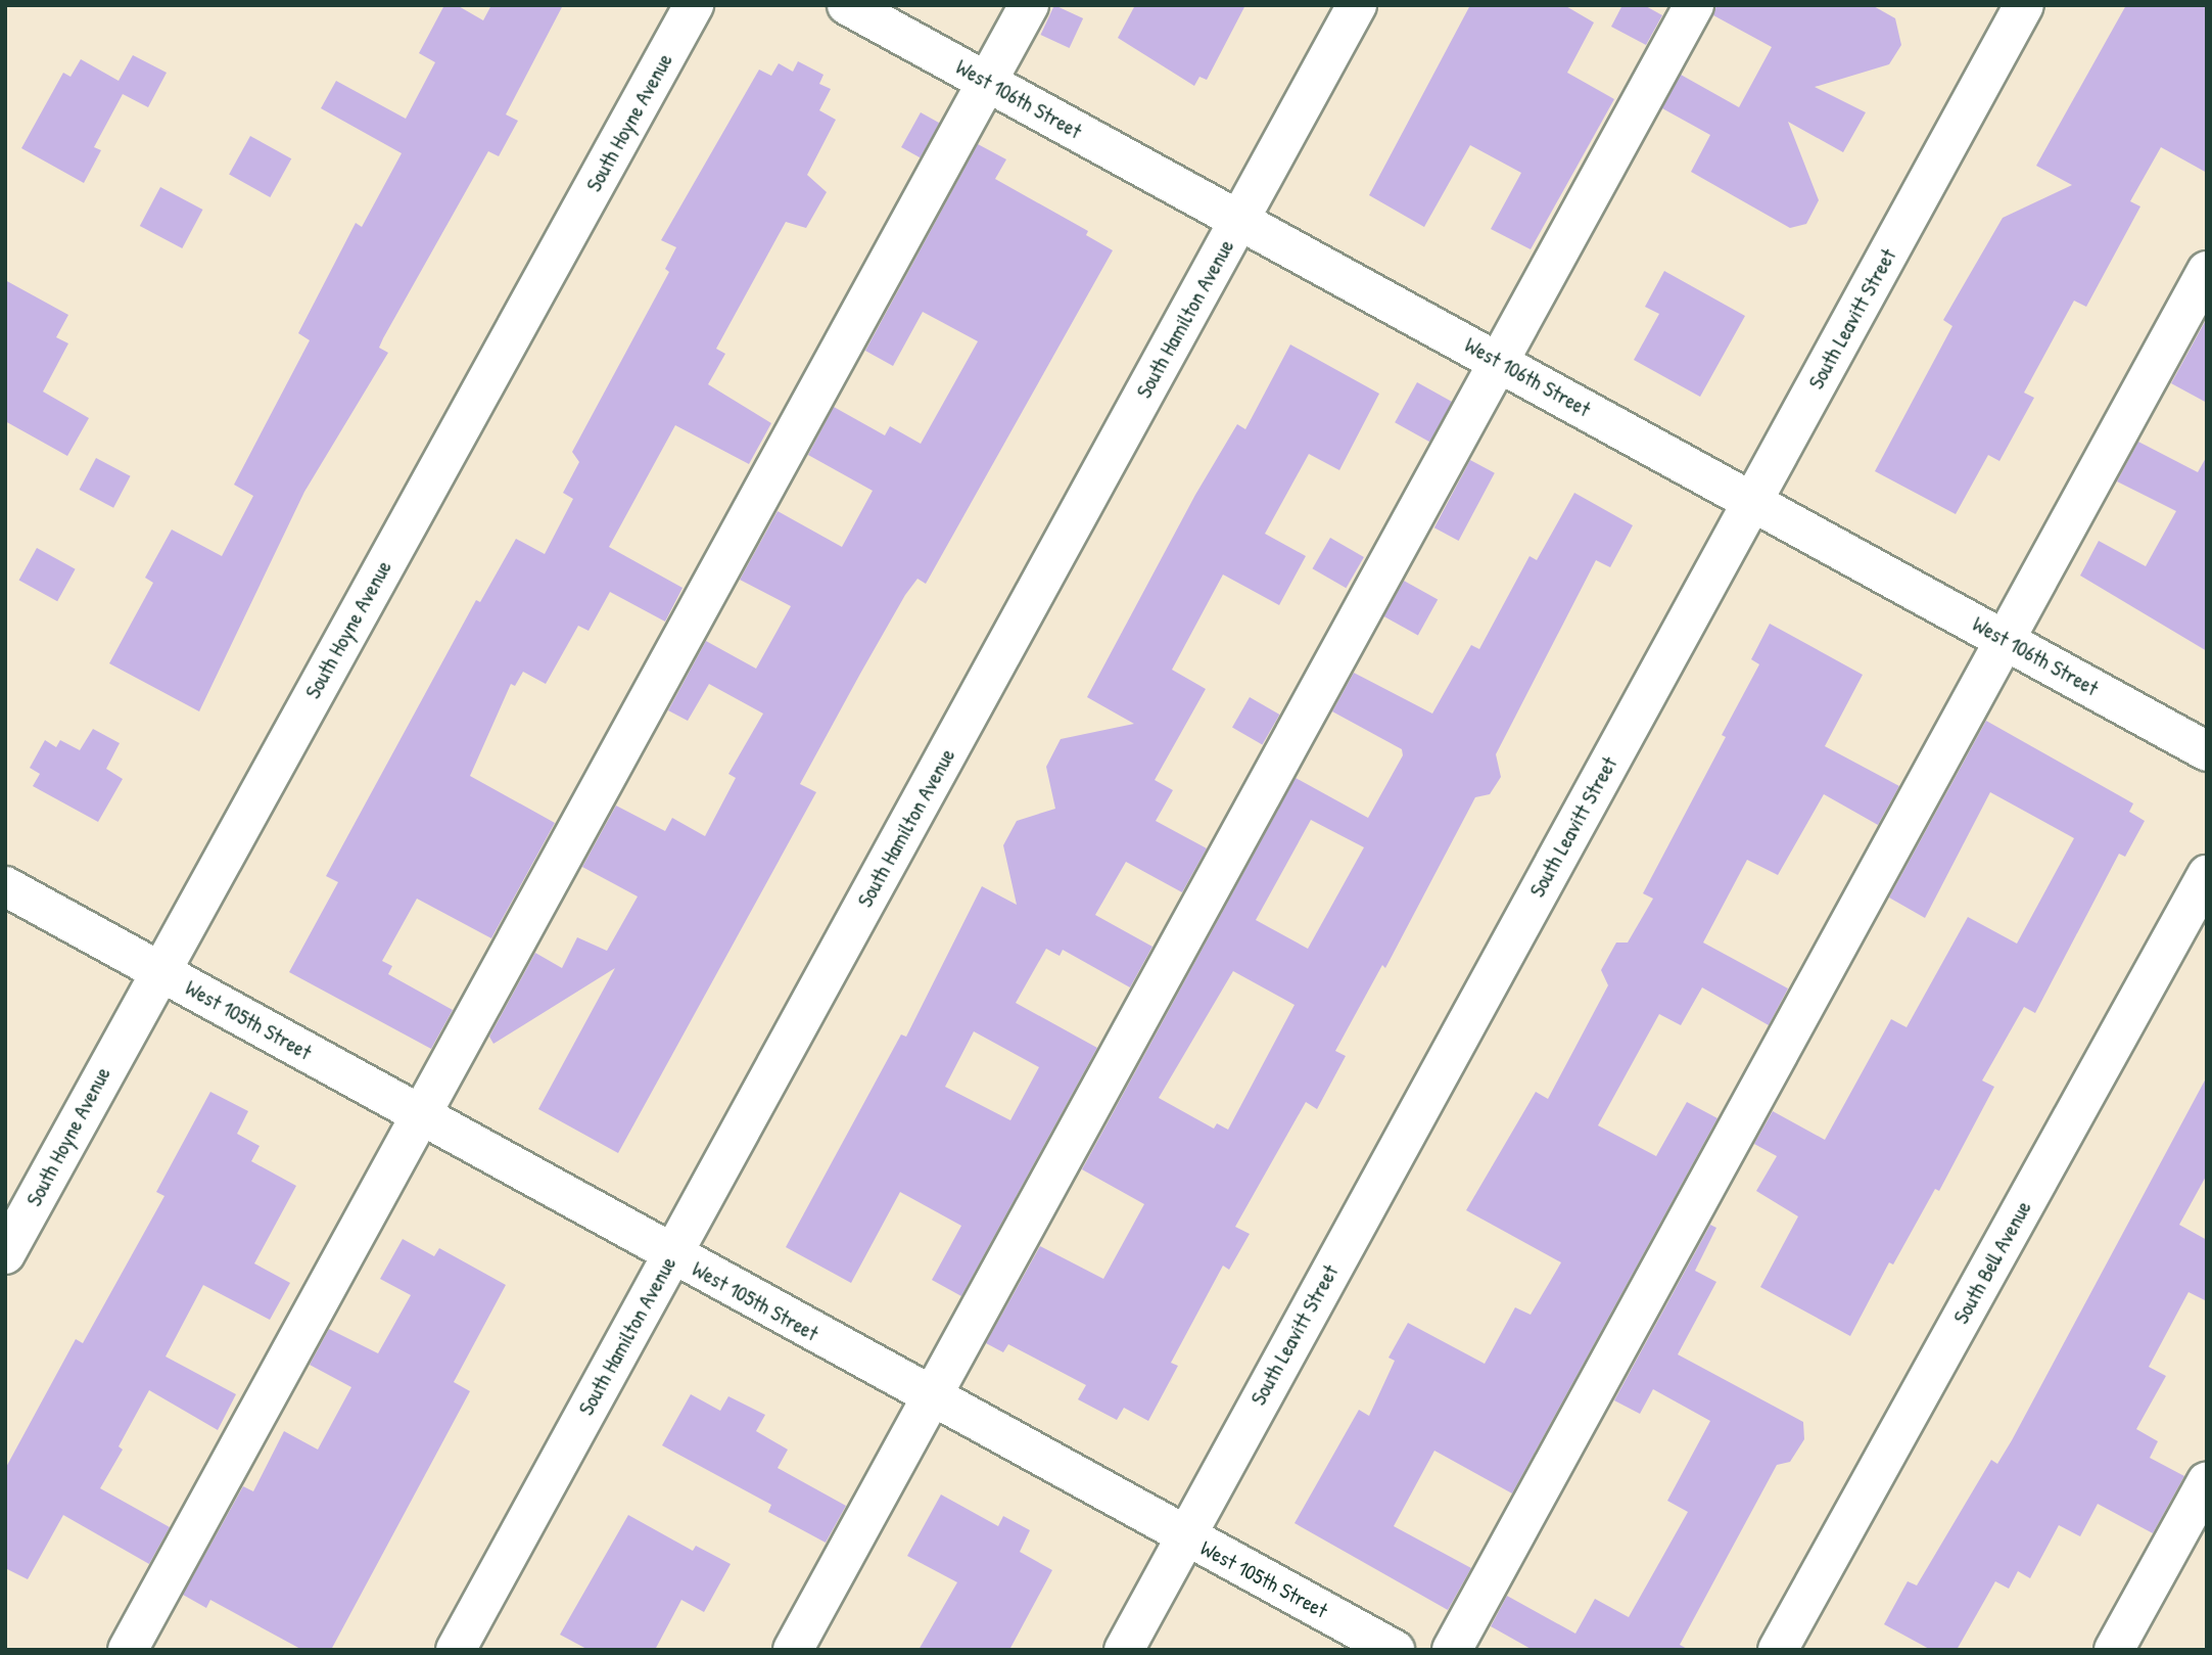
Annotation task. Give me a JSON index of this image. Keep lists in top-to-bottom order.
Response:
{
  "streets": {
    "street": [
      "West 106th Street",
      "South Hoyne Avenue",
      "South Hamilton Avenue",
      "South Leavitt Street",
      "West 105th Street",
      "South Bell Avenue"
    ]
  },
  "crossings": [
    ["West 106th Street", "South Hamilton Avenue"],
    ["West 106th Street", "South Leavitt Street"],
    ["South Hoyne Avenue", "West 105th Street"],
    ["South Hamilton Avenue", "West 105th Street"],
    ["South Leavitt Street", "West 105th Street"]
  ]
}
